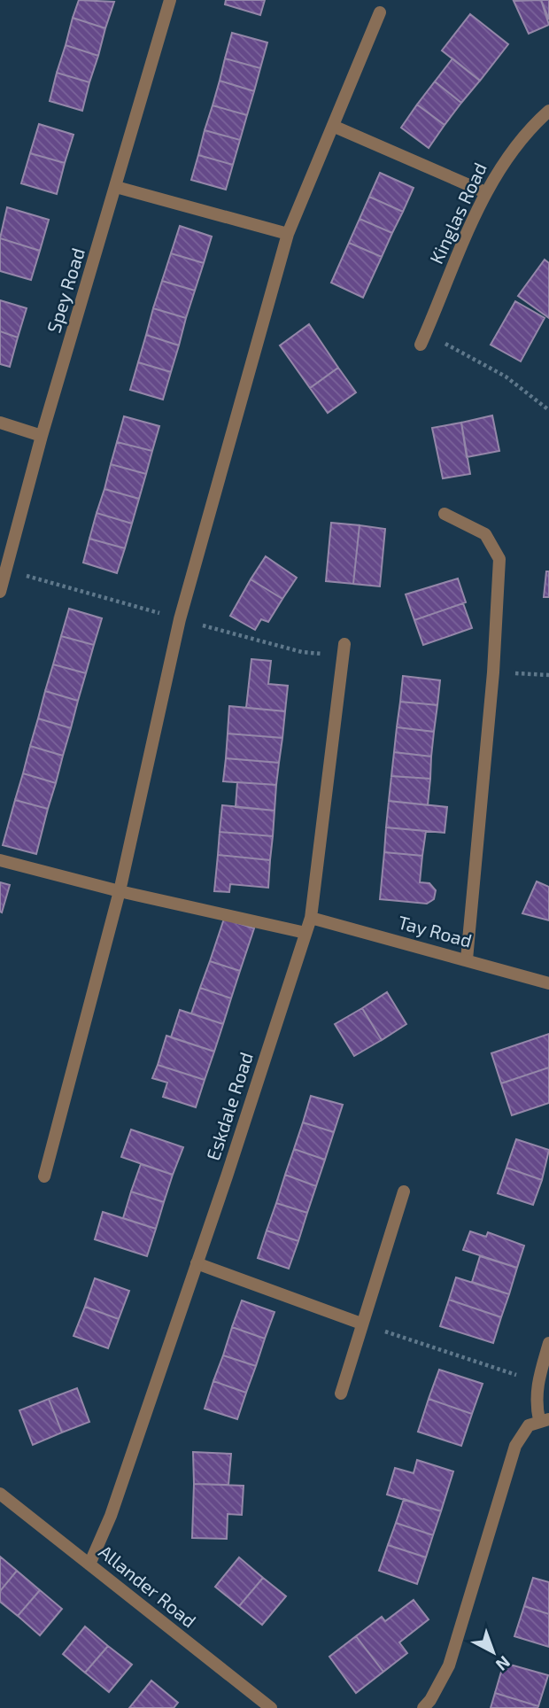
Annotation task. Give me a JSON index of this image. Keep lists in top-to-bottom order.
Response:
{
  "streets": {
    "street": [
      "Kinglas Road",
      "Spey Road",
      "Tay Road",
      "Eskdale Road",
      "Allander Road"
    ]
  },
  "crossings": [
    ["Tay Road", "Eskdale Road"],
    ["Eskdale Road", "Allander Road"]
  ],
  "north": "bottom right"
}
